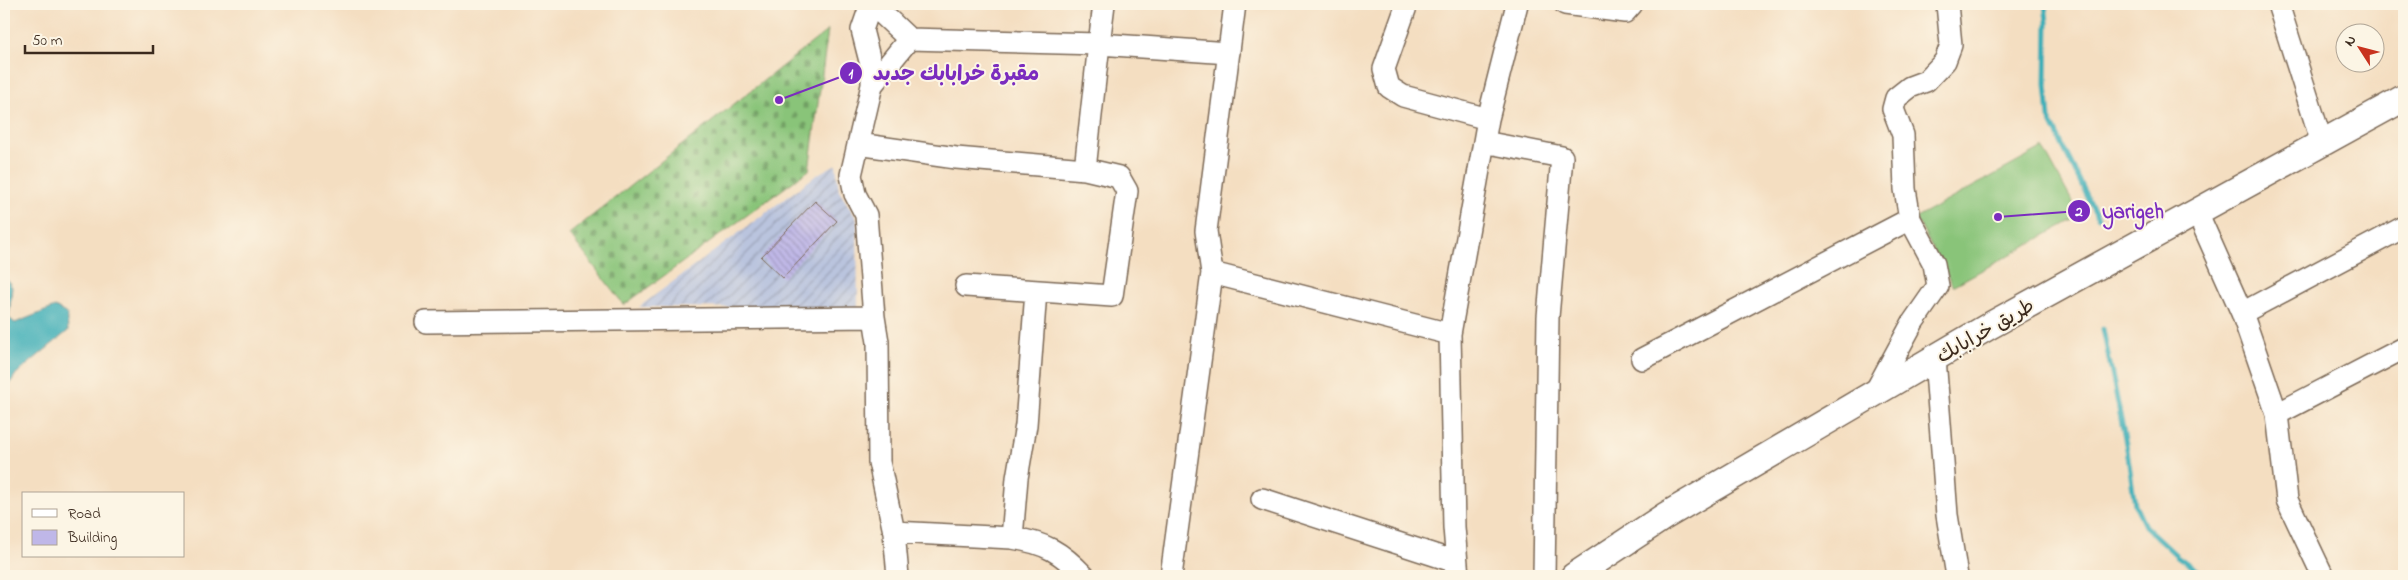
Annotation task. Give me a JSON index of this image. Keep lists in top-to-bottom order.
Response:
{
  "streets": {
    "main road": ["طريق خرابابك"]
  },
  "places": ["مقبرة خرابابك جدبد", "yarigeh"],
  "legend": ["Road", "Building"],
  "scale_bar": "50 m",
  "north": "top left"
}
